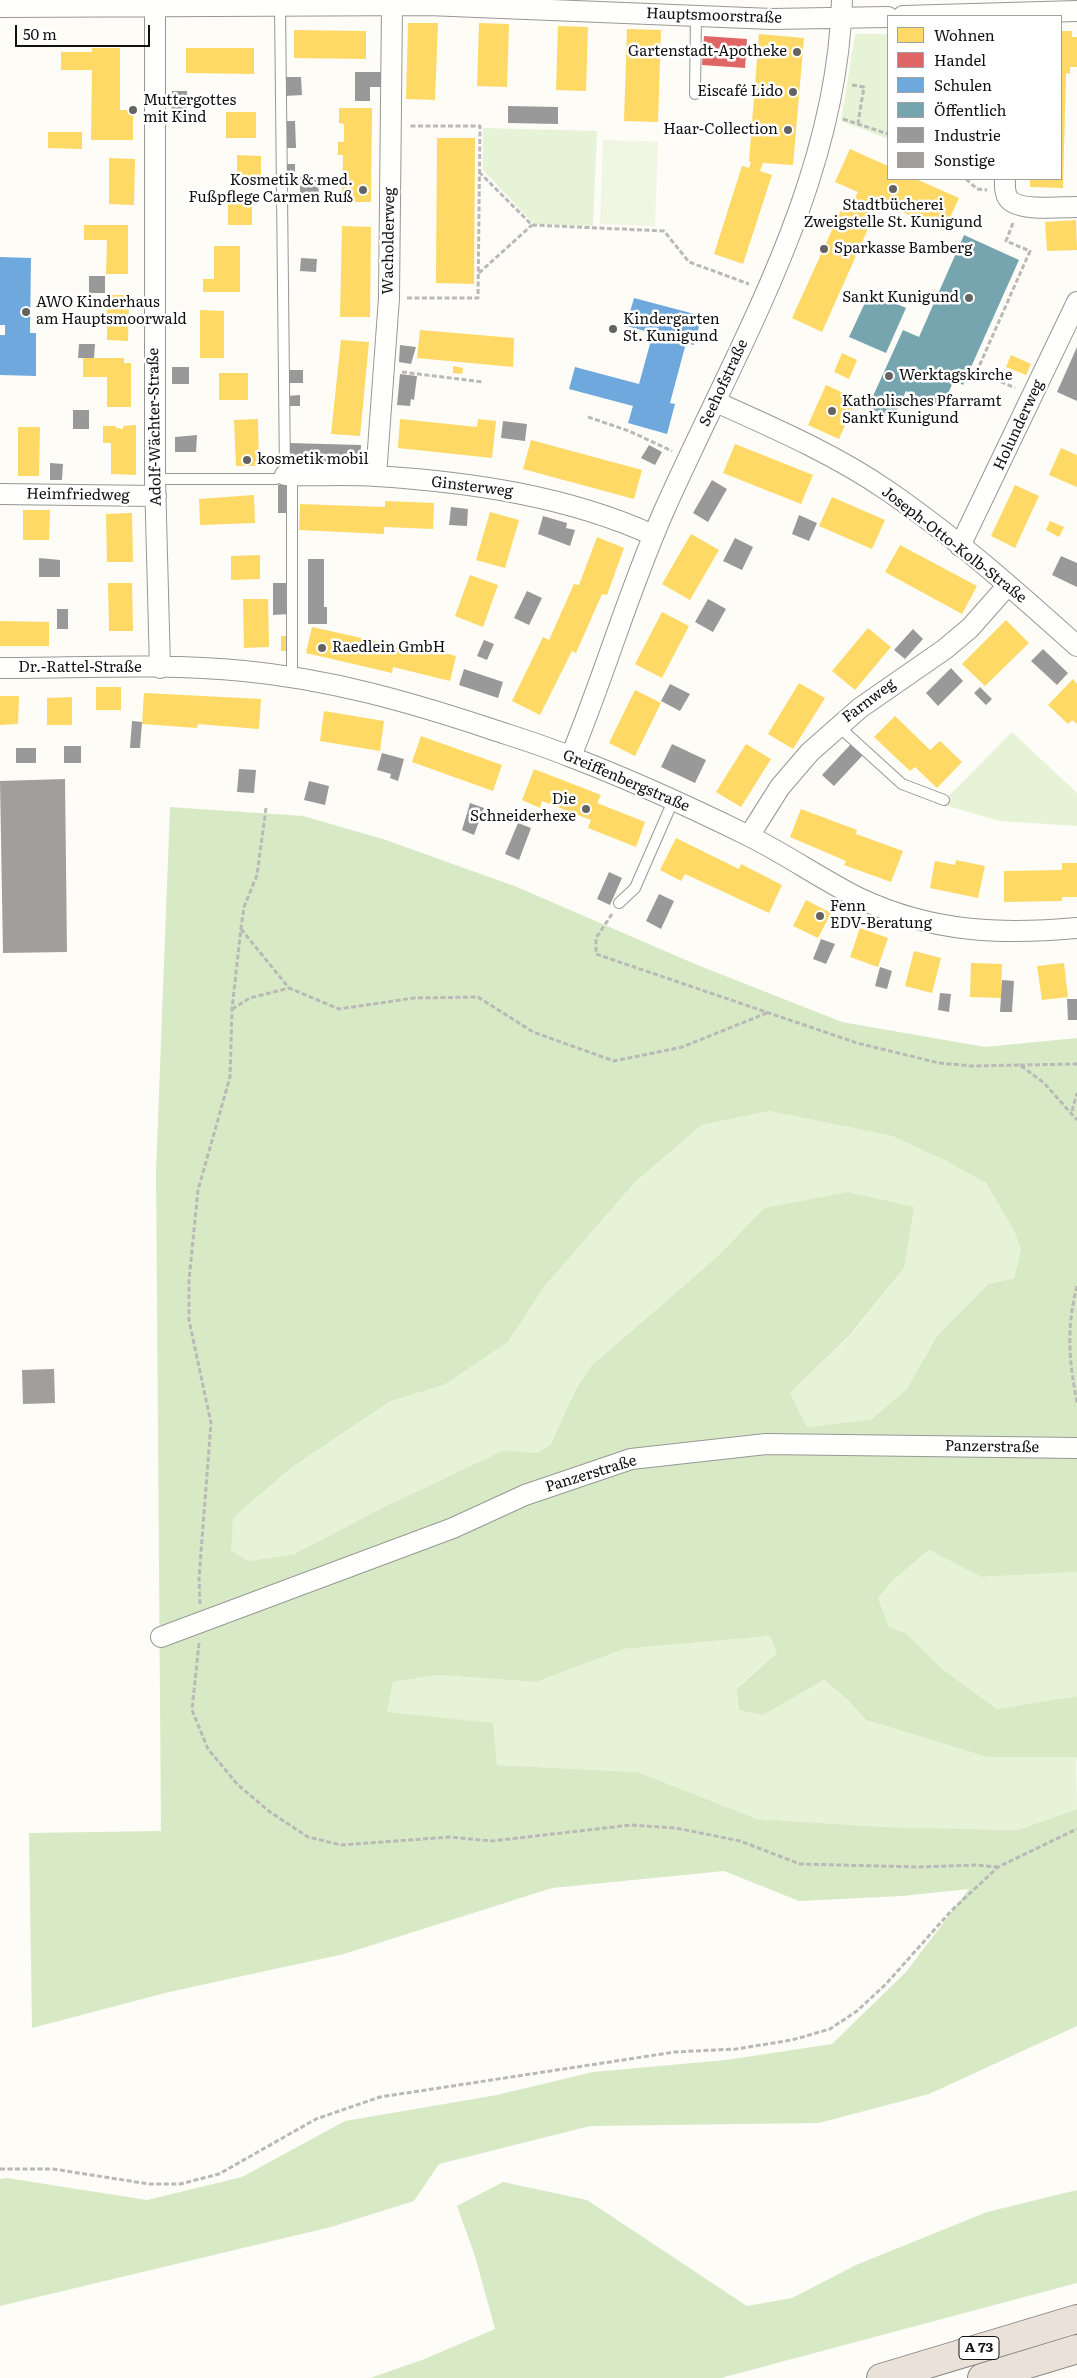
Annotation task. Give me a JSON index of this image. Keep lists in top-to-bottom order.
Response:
{
  "streets": {
    "highway": ["A 73"],
    "street": [
      "Hauptsmoorstraße",
      "Wacholderweg",
      "Seehofstraße",
      "Holunderweg",
      "Adolf-Wächter-Straße",
      "Ginsterweg",
      "Heimfriedweg",
      "Joseph-Otto-Kolb-Straße",
      "Dr.-Rattel-Straße",
      "Farnweg",
      "Greiffenbergstraße",
      "Panzerstraße"
    ]
  },
  "crossings": [
    ["Hauptsmoorstraße", "Wacholderweg"],
    ["Hauptsmoorstraße", "Seehofstraße"],
    ["Hauptsmoorstraße", "Adolf-Wächter-Straße"],
    ["Wacholderweg", "Ginsterweg"],
    ["Seehofstraße", "Ginsterweg"],
    ["Seehofstraße", "Joseph-Otto-Kolb-Straße"],
    ["Seehofstraße", "Greiffenbergstraße"],
    ["Holunderweg", "Joseph-Otto-Kolb-Straße"],
    ["Adolf-Wächter-Straße", "Heimfriedweg"],
    ["Adolf-Wächter-Straße", "Dr.-Rattel-Straße"],
    ["Adolf-Wächter-Straße", "Greiffenbergstraße"],
    ["Joseph-Otto-Kolb-Straße", "Farnweg"],
    ["Dr.-Rattel-Straße", "Greiffenbergstraße"],
    ["Farnweg", "Greiffenbergstraße"]
  ],
  "places": [
    "Gartenstadt-Apotheke",
    "Eiscafé Lido",
    "Muttergottes mit Kind",
    "Haar-Collection",
    "Stadtbücherei Zweigstelle St. Kunigund",
    "Kosmetik & med. Fußpflege Carmen Ruß",
    "Sparkasse Bamberg",
    "Sankt Kunigund",
    "AWO Kinderhaus am Hauptsmoorwald",
    "Kindergarten St. Kunigund",
    "Werktagskirche",
    "Katholisches Pfarramt Sankt Kunigund",
    "kosmetik mobil",
    "Raedlein GmbH",
    "Die Schneiderhexe",
    "Fenn EDV-Beratung"
  ],
  "legend": [
    "Wohnen",
    "Handel",
    "Schulen",
    "Öffentlich",
    "Industrie",
    "Sonstige"
  ],
  "scale_bar": "50 m"
}
